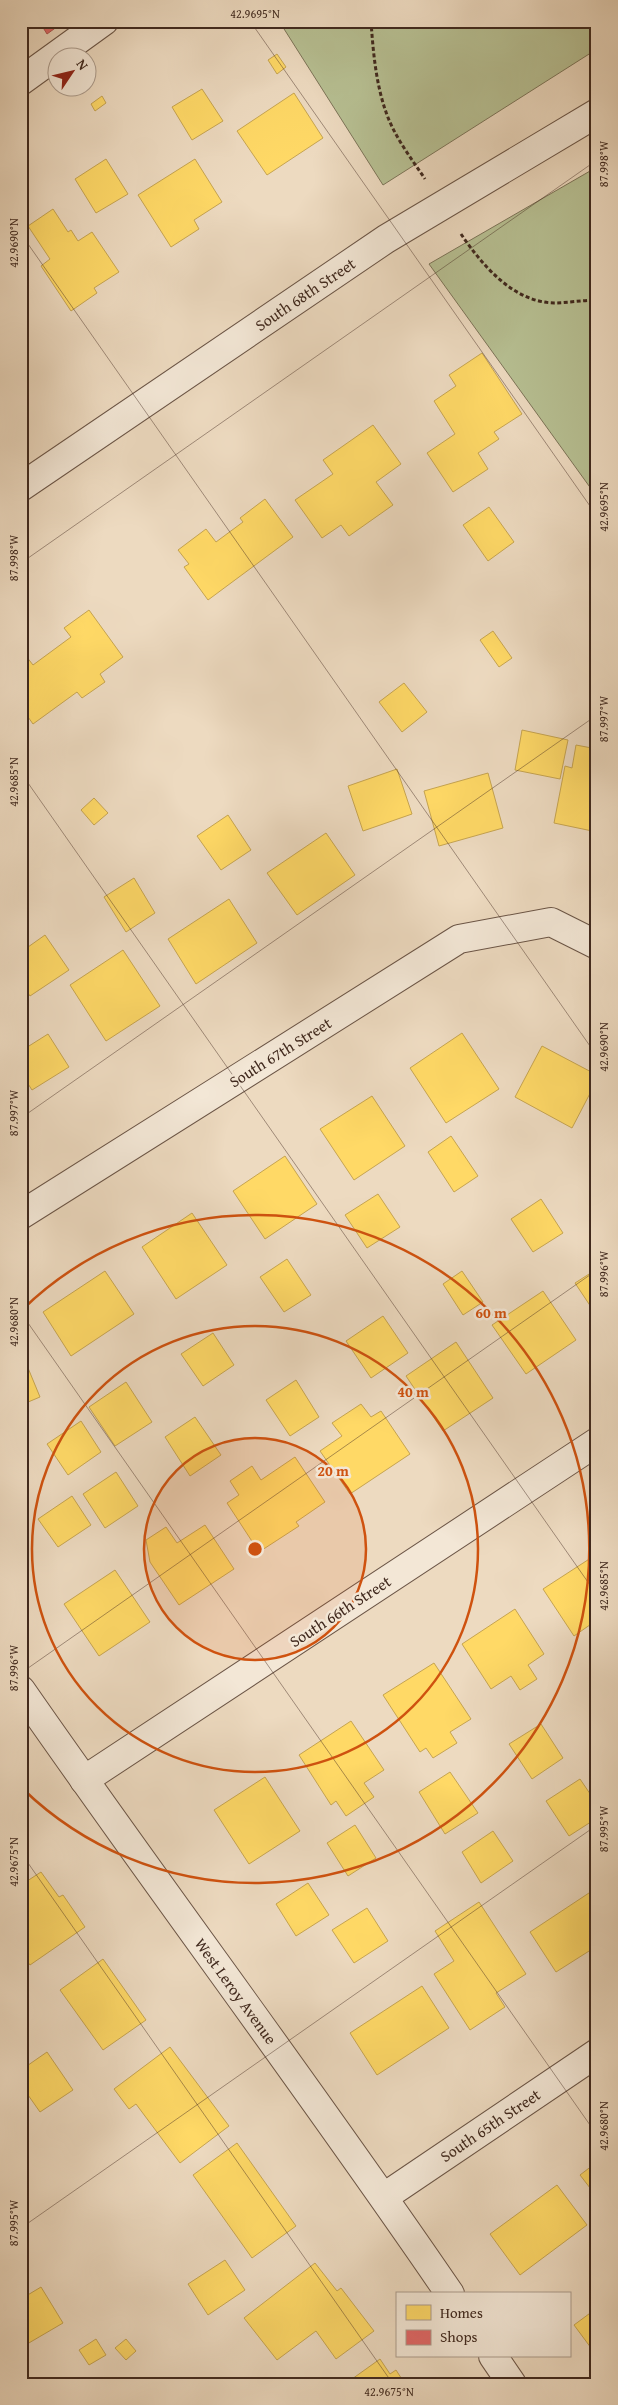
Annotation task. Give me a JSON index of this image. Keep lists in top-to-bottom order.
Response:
{
  "streets": {
    "street": [
      "South 68th Street",
      "South 67th Street",
      "South 66th Street",
      "West Leroy Avenue",
      "South 65th Street"
    ]
  },
  "crossings": [
    ["South 66th Street", "West Leroy Avenue"],
    ["West Leroy Avenue", "South 65th Street"]
  ],
  "legend": ["Homes", "Shops"],
  "north": "top right",
  "coordinates": [
    "42.9695°N",
    "87.998°W",
    "42.9690°N",
    "87.997°W",
    "42.9685°N",
    "87.996°W",
    "42.9680°N",
    "87.995°W",
    "42.9675°N"
  ],
  "rings": ["60 m", "40 m", "20 m"]
}
